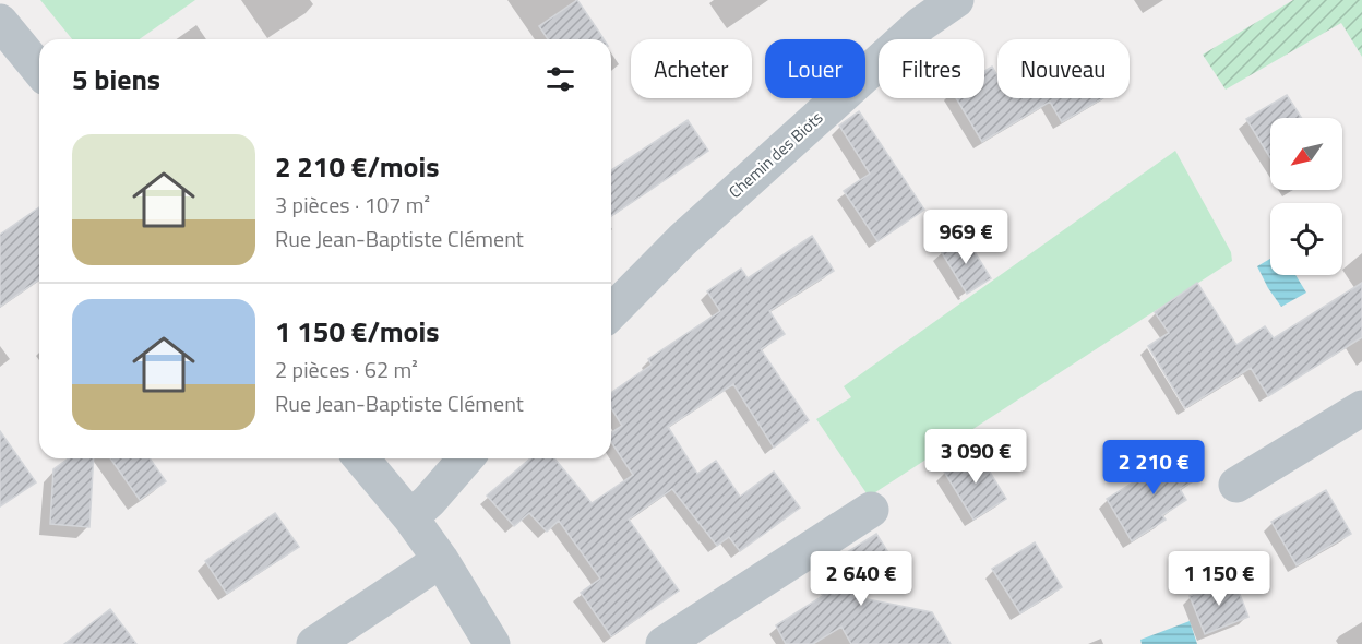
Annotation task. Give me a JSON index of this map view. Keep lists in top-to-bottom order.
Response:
{
  "streets": {
    "street": ["Chemin des Biots"]
  },
  "north": "bottom left",
  "page": {
    "chip": [
      "Acheter",
      "Louer",
      "Filtres",
      "Nouveau"
    ],
    "heading": "5 biens",
    "list": [
      {
        "name": "2 210 €/mois",
        "note": "3 pièces · 107 m² · Rue Jean-Baptiste Clément"
      },
      {
        "name": "1 150 €/mois",
        "note": "2 pièces · 62 m² · Rue Jean-Baptiste Clément"
      }
    ],
    "price": [
      "969 €",
      "3 090 €",
      "2 210 €",
      "2 640 €",
      "1 150 €"
    ]
  }
}
